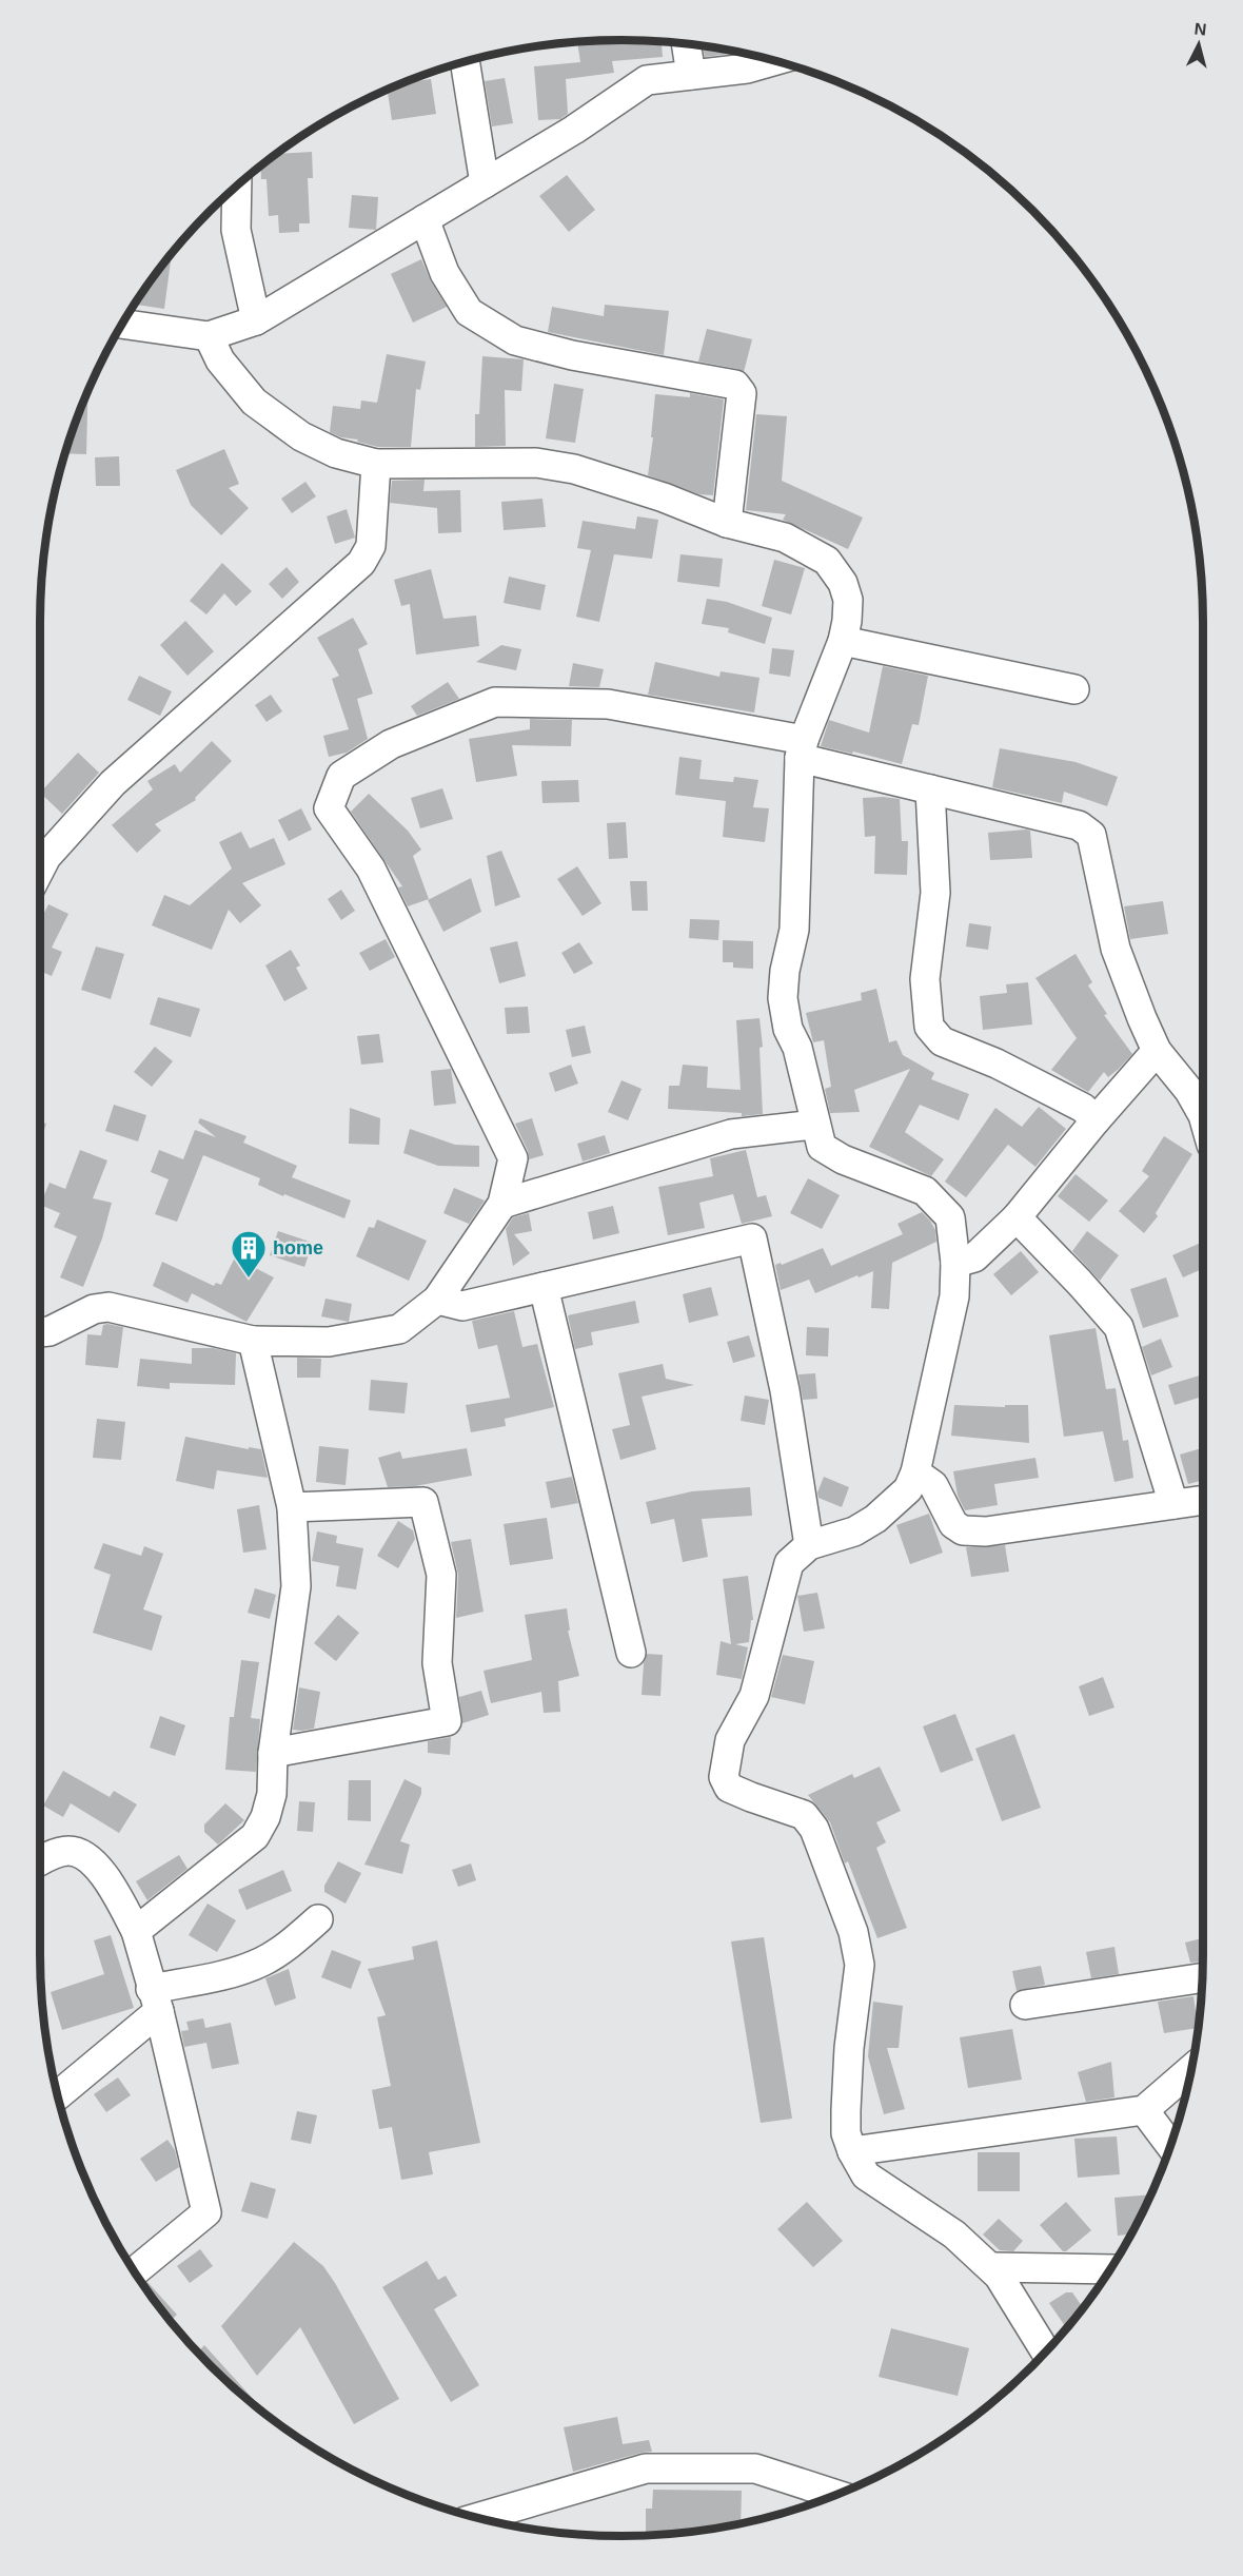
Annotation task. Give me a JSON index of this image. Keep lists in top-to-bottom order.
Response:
{
  "places": {
    "building": ["home"]
  },
  "north": "top"
}
